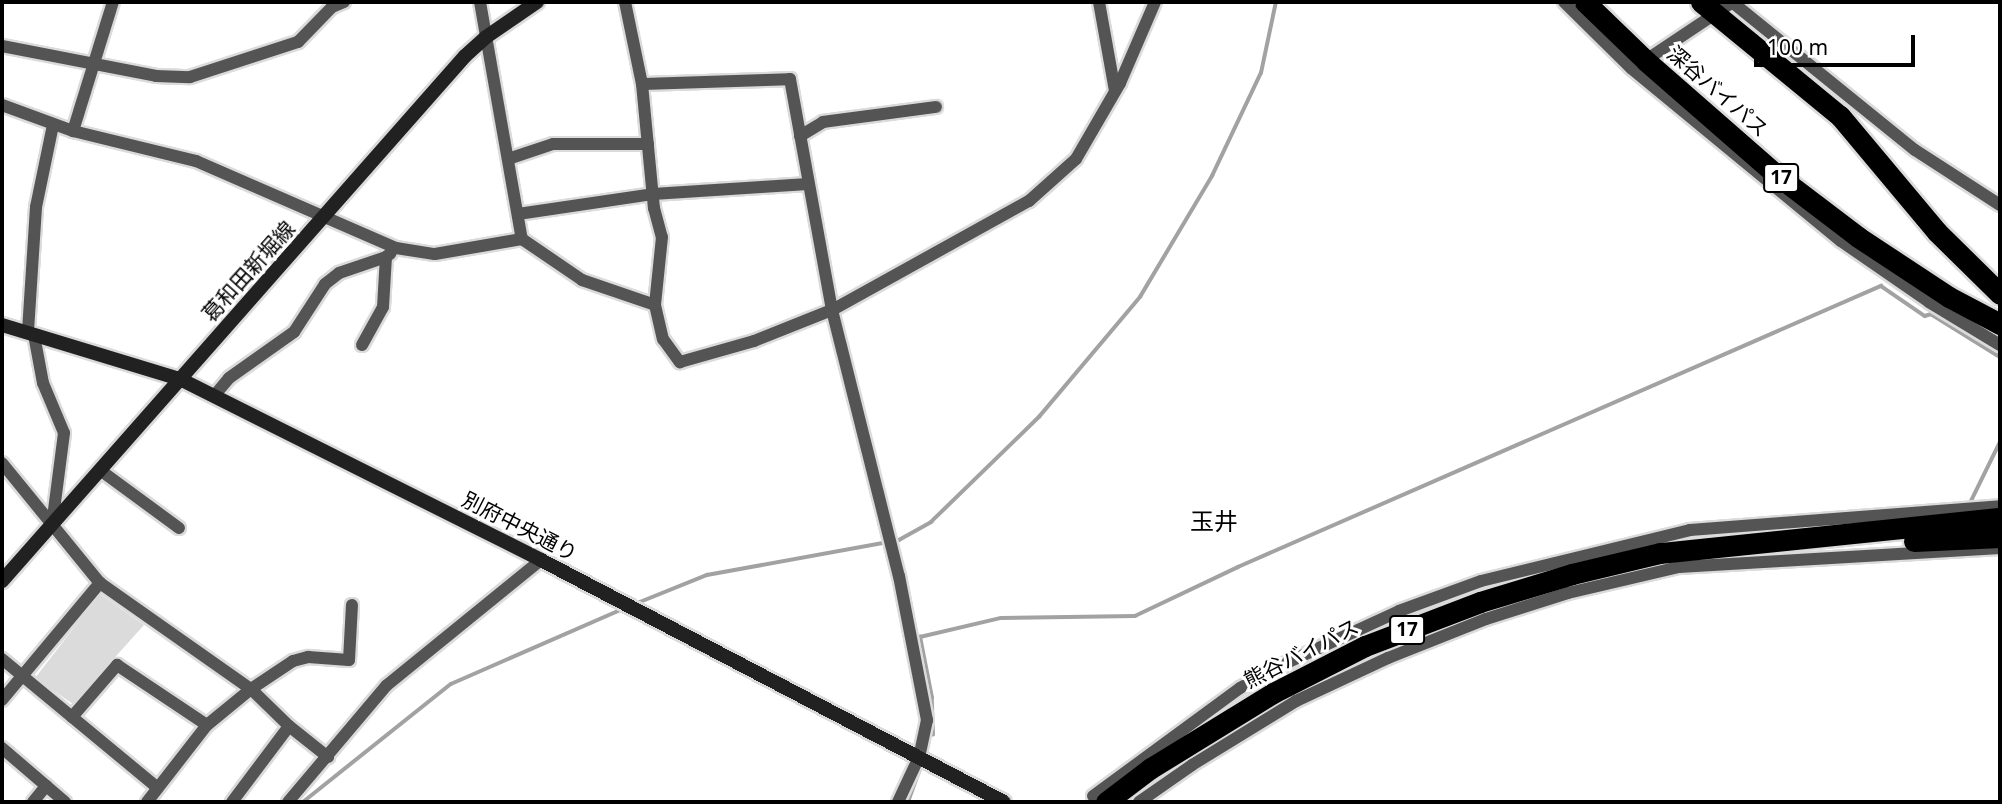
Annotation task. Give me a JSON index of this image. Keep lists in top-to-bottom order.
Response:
{
  "streets": {
    "highway": ["深谷バイパス", "17", "熊谷バイパス"],
    "street": ["葛和田新堀線", "別府中央通り"]
  },
  "crossings": [
    ["17", "熊谷バイパス"],
    ["葛和田新堀線", "別府中央通り"]
  ],
  "districts": ["玉井"],
  "scale_bar": "100 m"
}
